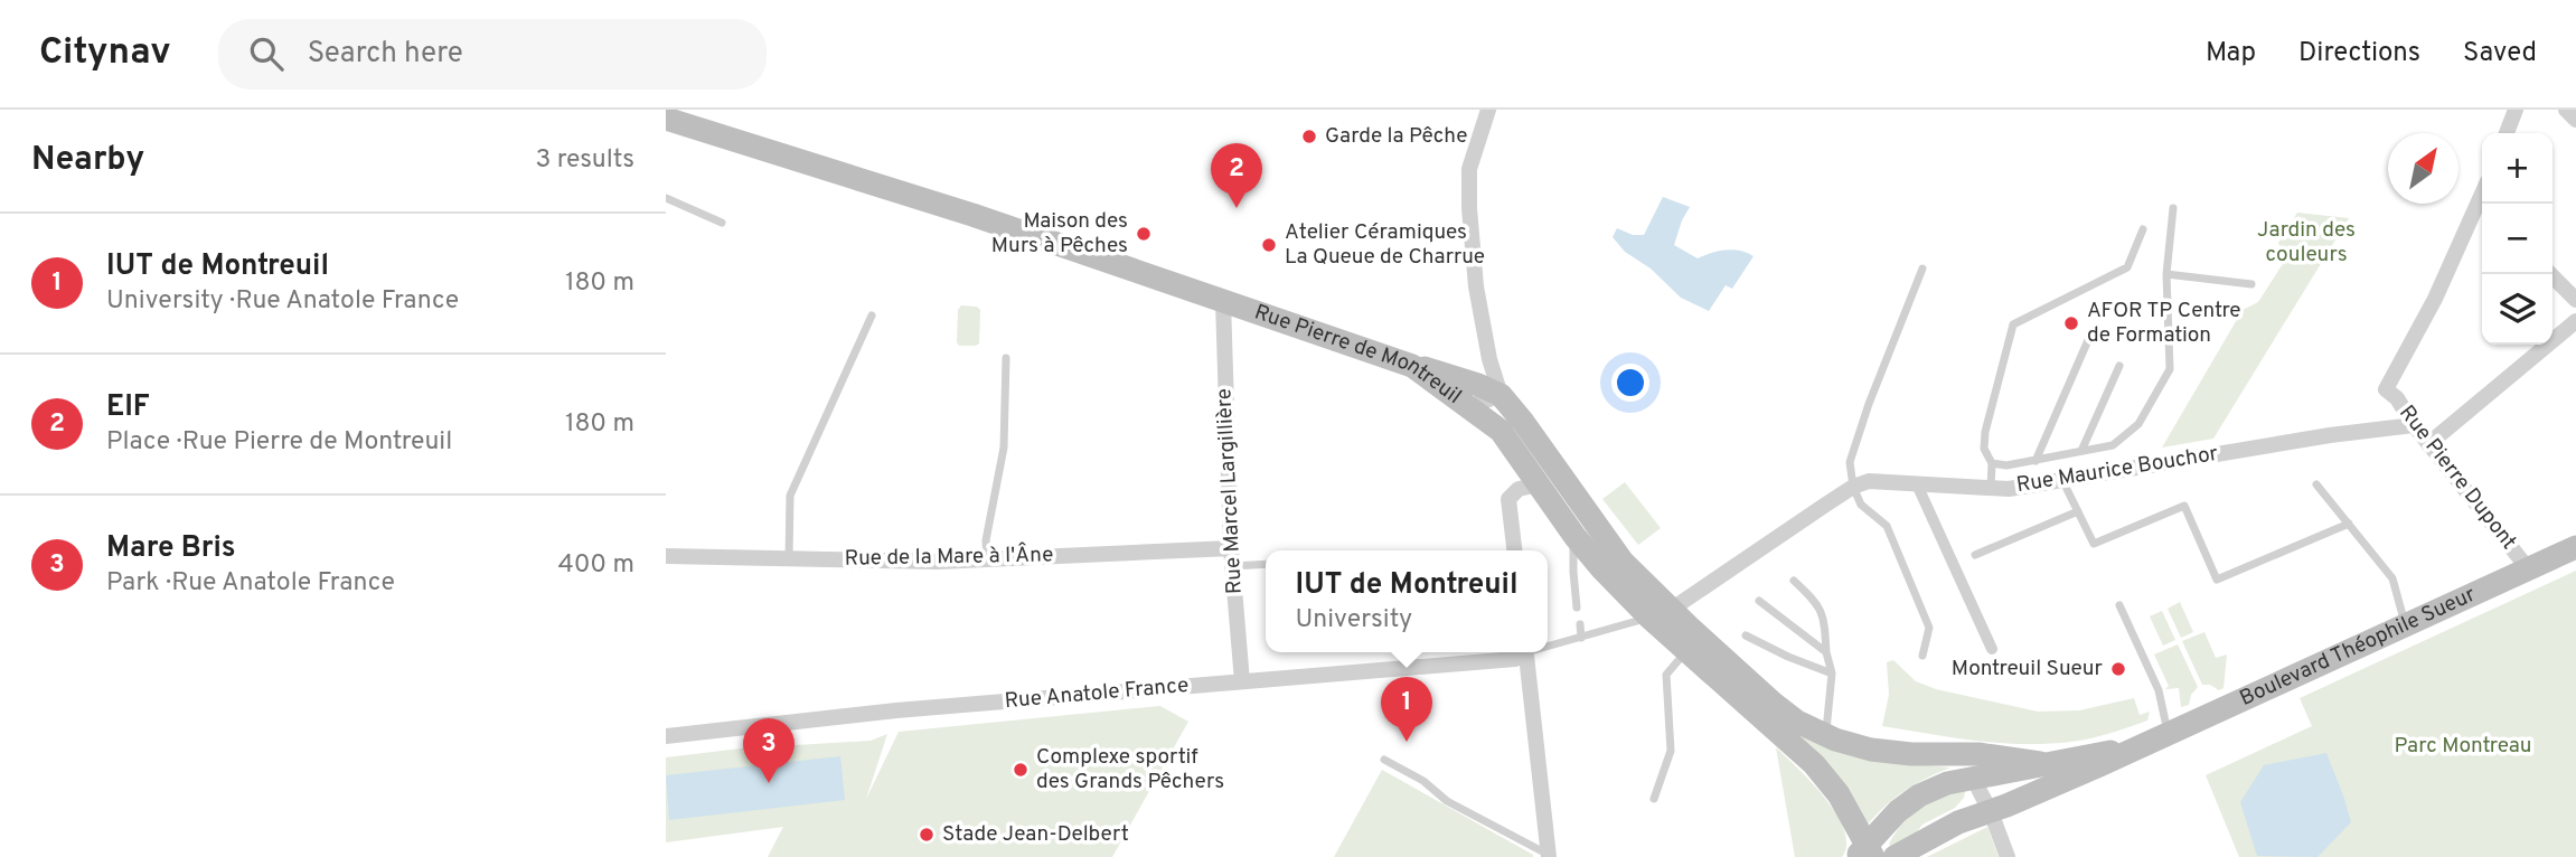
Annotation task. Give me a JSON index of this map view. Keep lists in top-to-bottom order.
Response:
{
  "streets": {
    "main road": ["Rue Pierre de Montreuil", "Boulevard Théophile Sueur"],
    "street": [
      "Rue Maurice Bouchor",
      "Rue Pierre Dupont",
      "Rue Marcel Largillière",
      "Rue de la Mare à l'Âne",
      "Rue Anatole France"
    ]
  },
  "crossings": [
    ["Rue Pierre de Montreuil", "Rue Maurice Bouchor"],
    ["Rue Pierre de Montreuil", "Rue Marcel Largillière"],
    ["Rue Pierre de Montreuil", "Boulevard Théophile Sueur"],
    ["Rue Maurice Bouchor", "Rue Pierre Dupont"],
    ["Rue Pierre Dupont", "Boulevard Théophile Sueur"],
    ["Rue Marcel Largillière", "Rue de la Mare à l'Âne"],
    ["Rue Marcel Largillière", "Rue Anatole France"]
  ],
  "parks": ["Jardin des couleurs", "Parc Montreau"],
  "places": [
    "Garde la Pêche",
    "Maison des Murs à Pêches",
    "Atelier Céramiques La Queue de Charrue",
    "AFOR TP Centre de Formation",
    "Montreuil Sueur",
    "Complexe sportif des Grands Pêchers",
    "Stade Jean-Delbert"
  ],
  "north": "top right",
  "page": {
    "header": "Citynav",
    "search": "Search here",
    "nav": ["Map", "Directions", "Saved"],
    "heading": ["Nearby", "3 results"],
    "map_buttons": ["+", "−"],
    "pins": ["2", "1", "3"],
    "list": [
      {
        "mark": "1",
        "name": "IUT de Montreuil",
        "note": "University · Rue Anatole France",
        "value": "180 m"
      },
      {
        "mark": "2",
        "name": "EIF",
        "note": "Place · Rue Pierre de Montreuil",
        "value": "180 m"
      },
      {
        "mark": "3",
        "name": "Mare Bris",
        "note": "Park · Rue Anatole France",
        "value": "400 m"
      }
    ],
    "popup": ["IUT de Montreuil", "University"]
  }
}
